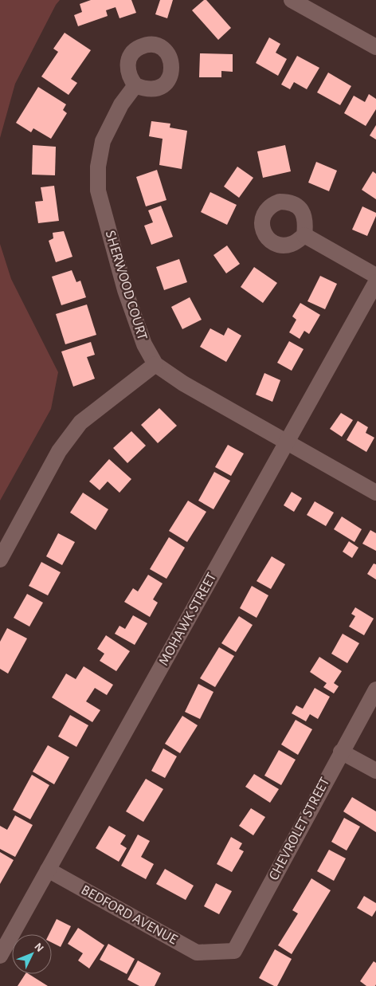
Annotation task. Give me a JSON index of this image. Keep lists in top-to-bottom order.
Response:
{
  "streets": {
    "street": [
      "SHERWOOD COURT",
      "MOHAWK STREET",
      "CHEVROLET STREET",
      "BEDFORD AVENUE"
    ]
  },
  "crossings": [
    ["SHERWOOD COURT", "MOHAWK STREET"],
    ["MOHAWK STREET", "BEDFORD AVENUE"],
    ["CHEVROLET STREET", "BEDFORD AVENUE"]
  ],
  "north": "top right"
}
